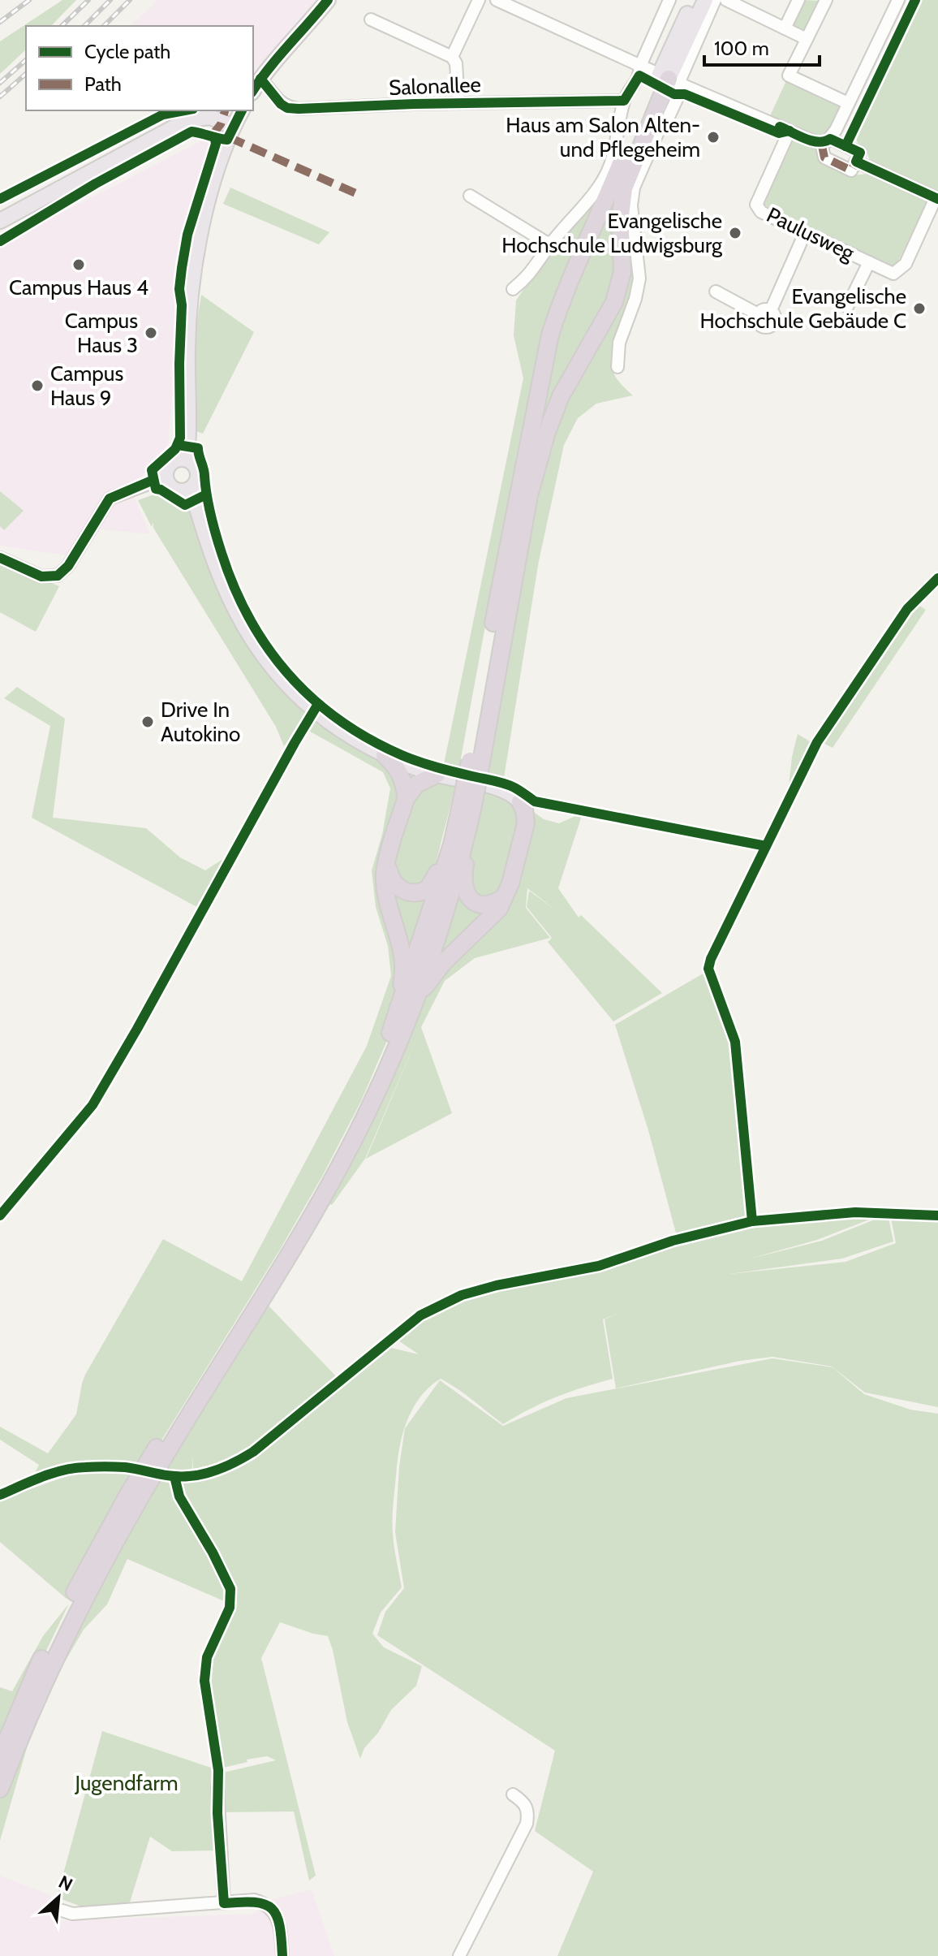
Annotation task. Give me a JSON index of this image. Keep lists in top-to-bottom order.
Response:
{
  "streets": {
    "street": ["Salonallee", "Paulusweg"]
  },
  "parks": ["Jugendfarm"],
  "places": [
    "Haus am Salon Alten- und Pflegeheim",
    "Evangelische Hochschule Ludwigsburg",
    "Campus Haus 4",
    "Evangelische Hochschule Gebäude C",
    "Campus Haus 3",
    "Campus Haus 9",
    "Drive In Autokino"
  ],
  "legend": ["Cycle path", "Path"],
  "scale_bar": "100 m",
  "north": "top right"
}
